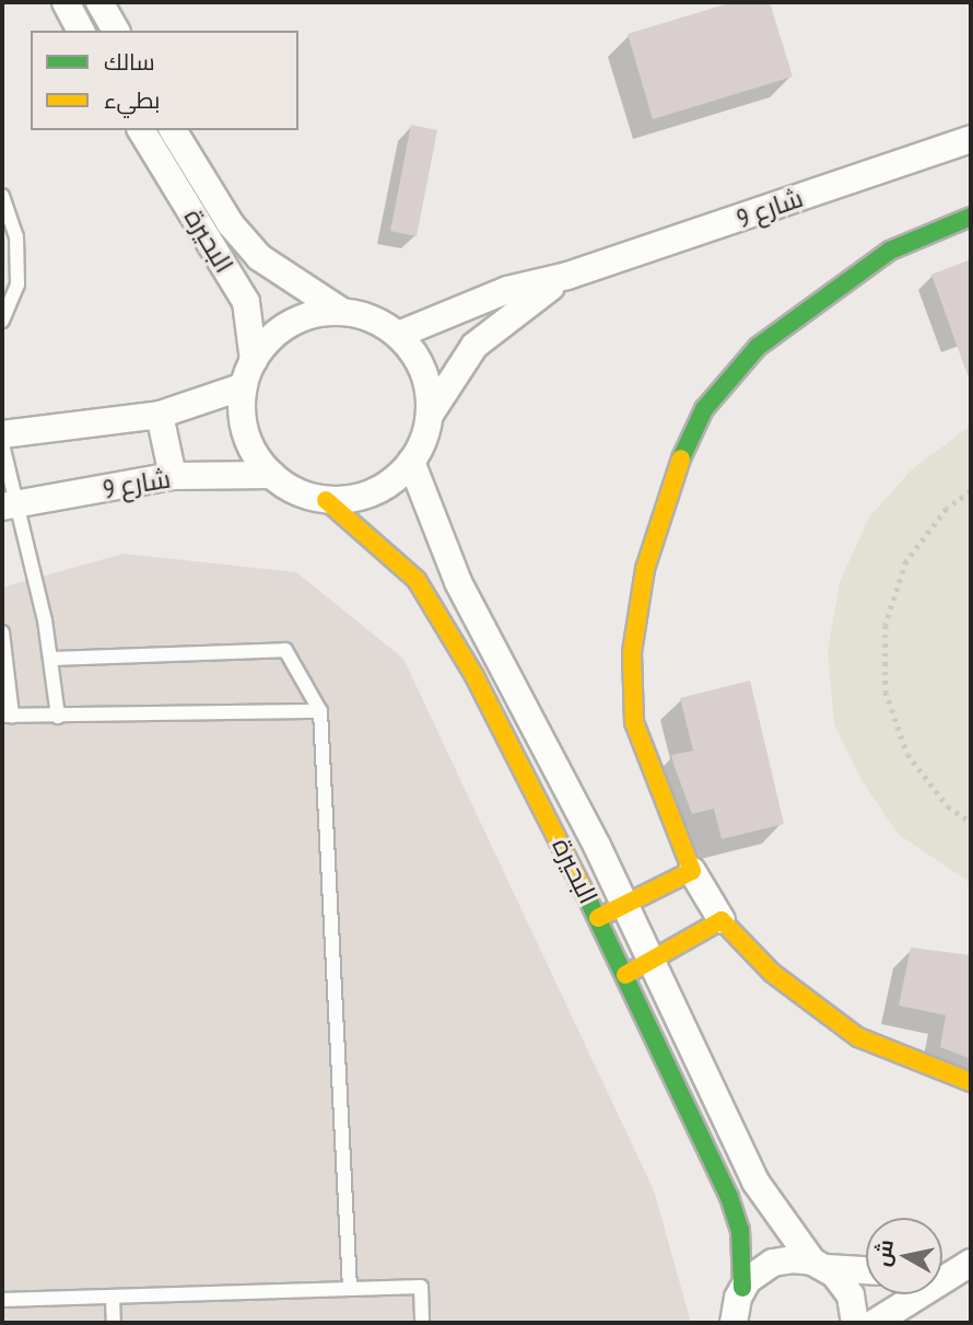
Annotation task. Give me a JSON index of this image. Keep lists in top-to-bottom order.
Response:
{
  "streets": {
    "street": ["شارع 9", "البحيرة"]
  },
  "crossings": [
    ["شارع 9", "البحيرة"]
  ],
  "legend": ["سالك", "بطيء"],
  "north": "left"
}
